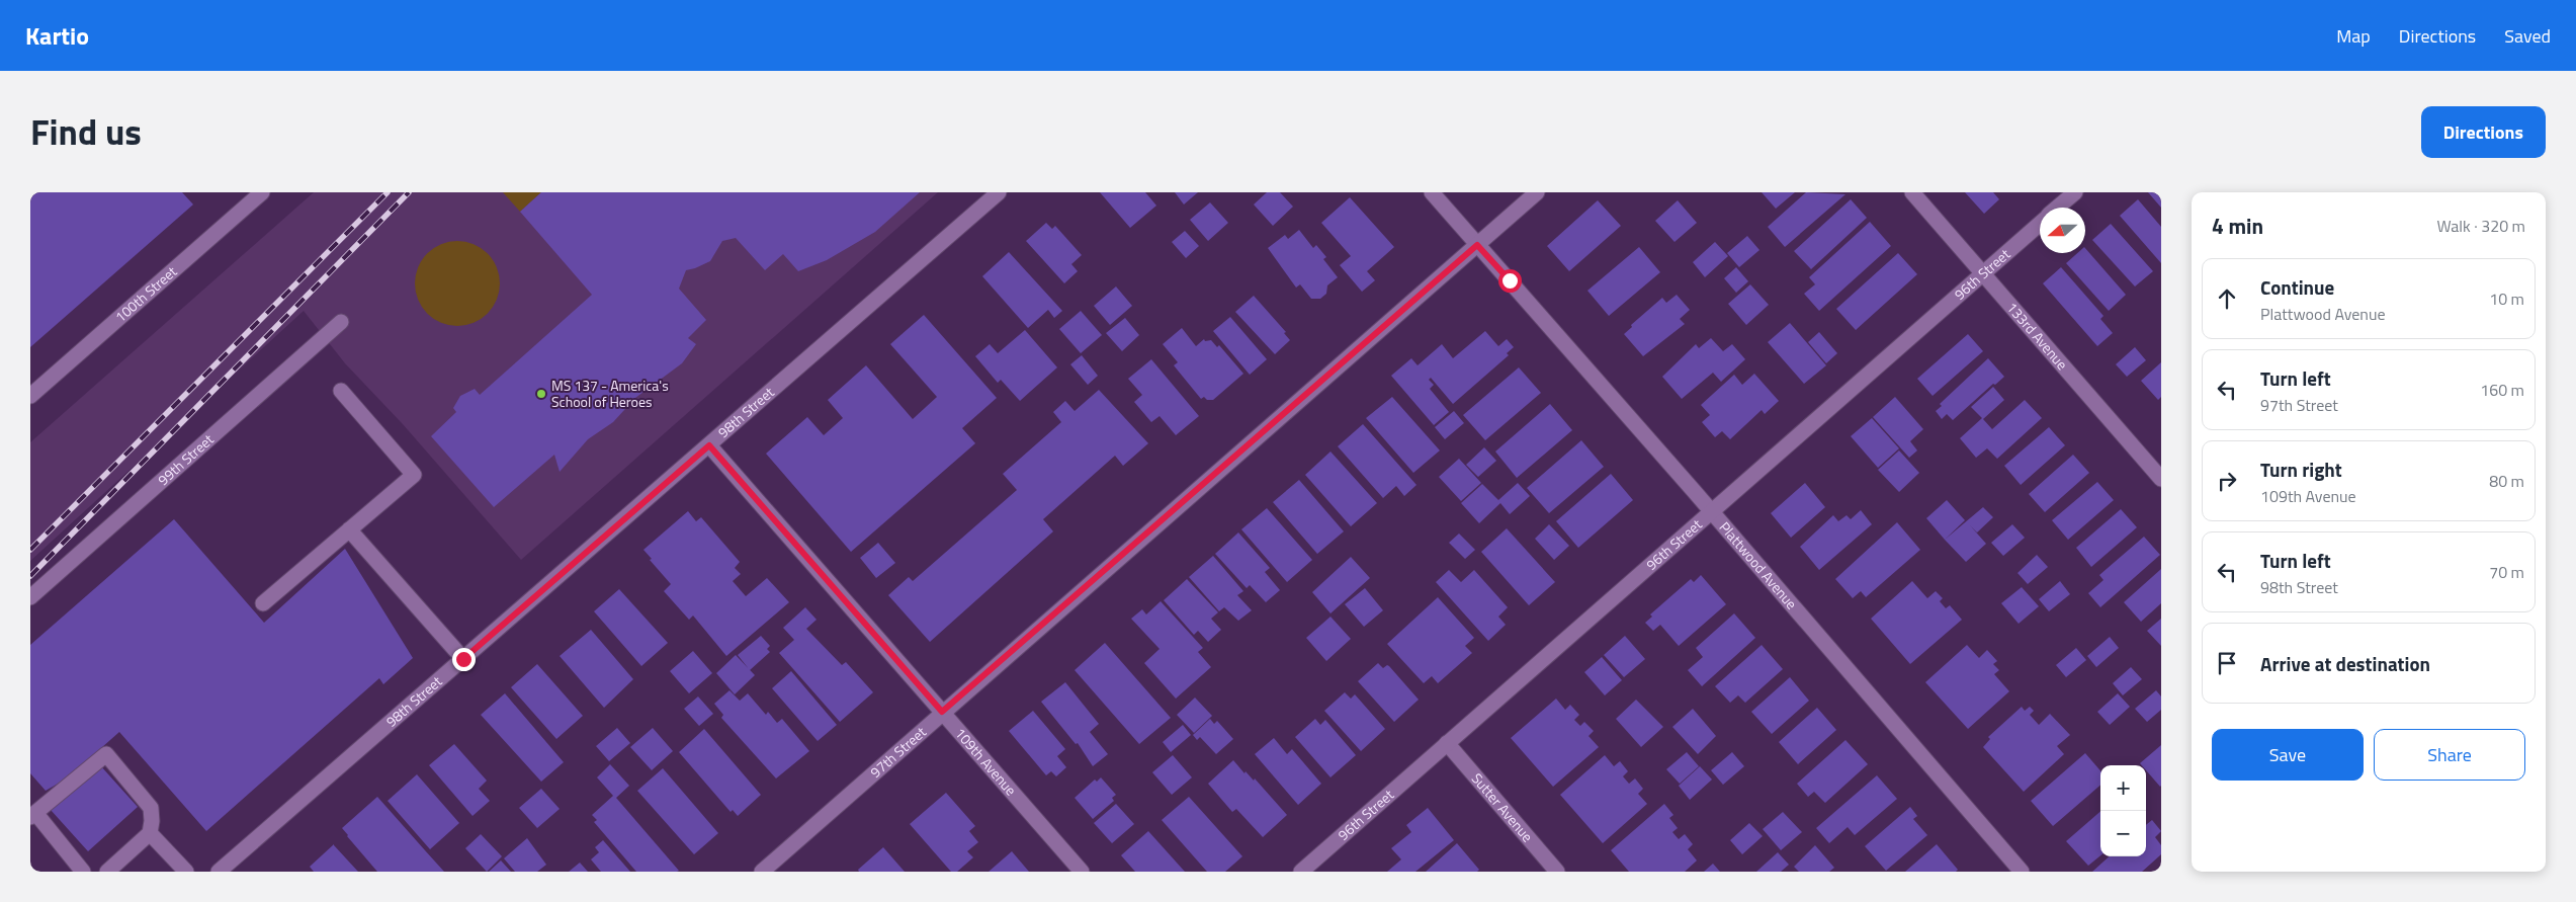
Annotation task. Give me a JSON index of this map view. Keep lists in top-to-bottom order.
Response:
{
  "streets": {
    "street": [
      "96th Street",
      "100th Street",
      "133rd Avenue",
      "98th Street",
      "99th Street",
      "Plattwood Avenue",
      "97th Street",
      "109th Avenue",
      "Sutter Avenue"
    ]
  },
  "crossings": [
    ["96th Street", "133rd Avenue"],
    ["96th Street", "Plattwood Avenue"],
    ["96th Street", "Sutter Avenue"],
    ["98th Street", "109th Avenue"],
    ["Plattwood Avenue", "97th Street"],
    ["97th Street", "109th Avenue"]
  ],
  "places": ["MS 137 - America's School of Heroes"],
  "north": "left",
  "page": {
    "header": "Kartio",
    "nav": ["Map", "Directions", "Saved"],
    "title": "Find us",
    "buttons": [
      "Directions",
      ["Save", "Share"]
    ],
    "heading": ["4 min", "Walk · 320 m"],
    "list": [
      ["Continue", "Plattwood Avenue", "10 m"],
      ["Turn left", "97th Street", "160 m"],
      ["Turn right", "109th Avenue", "80 m"],
      ["Turn left", "98th Street", "70 m"],
      "Arrive at destination"
    ],
    "map_buttons": ["+", "−"]
  }
}
